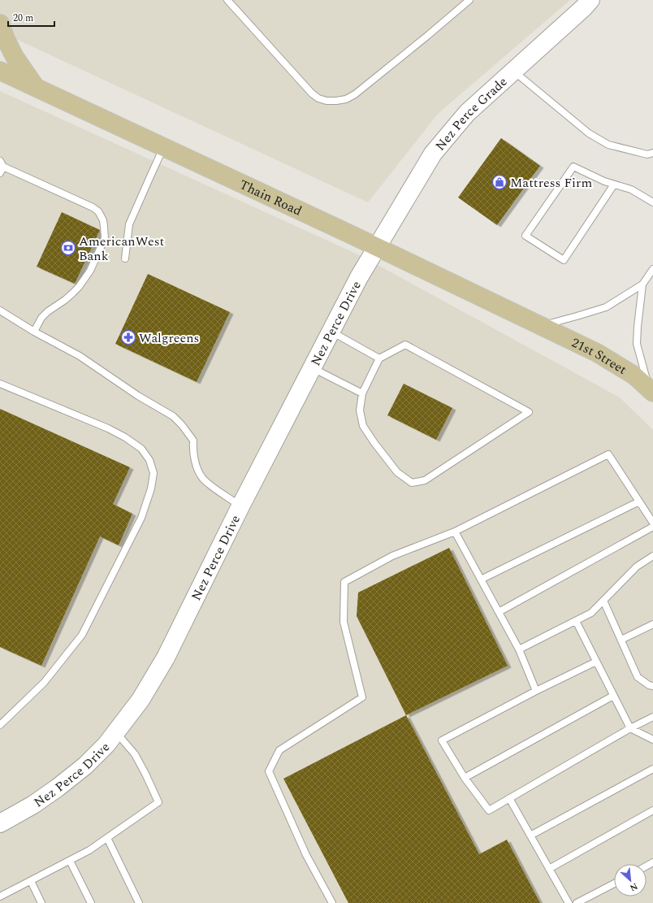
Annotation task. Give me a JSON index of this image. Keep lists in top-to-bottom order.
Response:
{
  "streets": {
    "main road": ["Thain Road", "21st Street"],
    "street": ["Nez Perce Grade", "Nez Perce Drive"]
  },
  "crossings": [
    ["Nez Perce Grade", "Thain Road"],
    ["Nez Perce Grade", "Nez Perce Drive"],
    ["Thain Road", "Nez Perce Drive"],
    ["Thain Road", "21st Street"]
  ],
  "places": {
    "shop": ["Mattress Firm"],
    "bank": ["AmericanWest Bank"],
    "pharmacy": ["Walgreens"]
  },
  "scale_bar": "20 m",
  "north": "bottom right"
}
